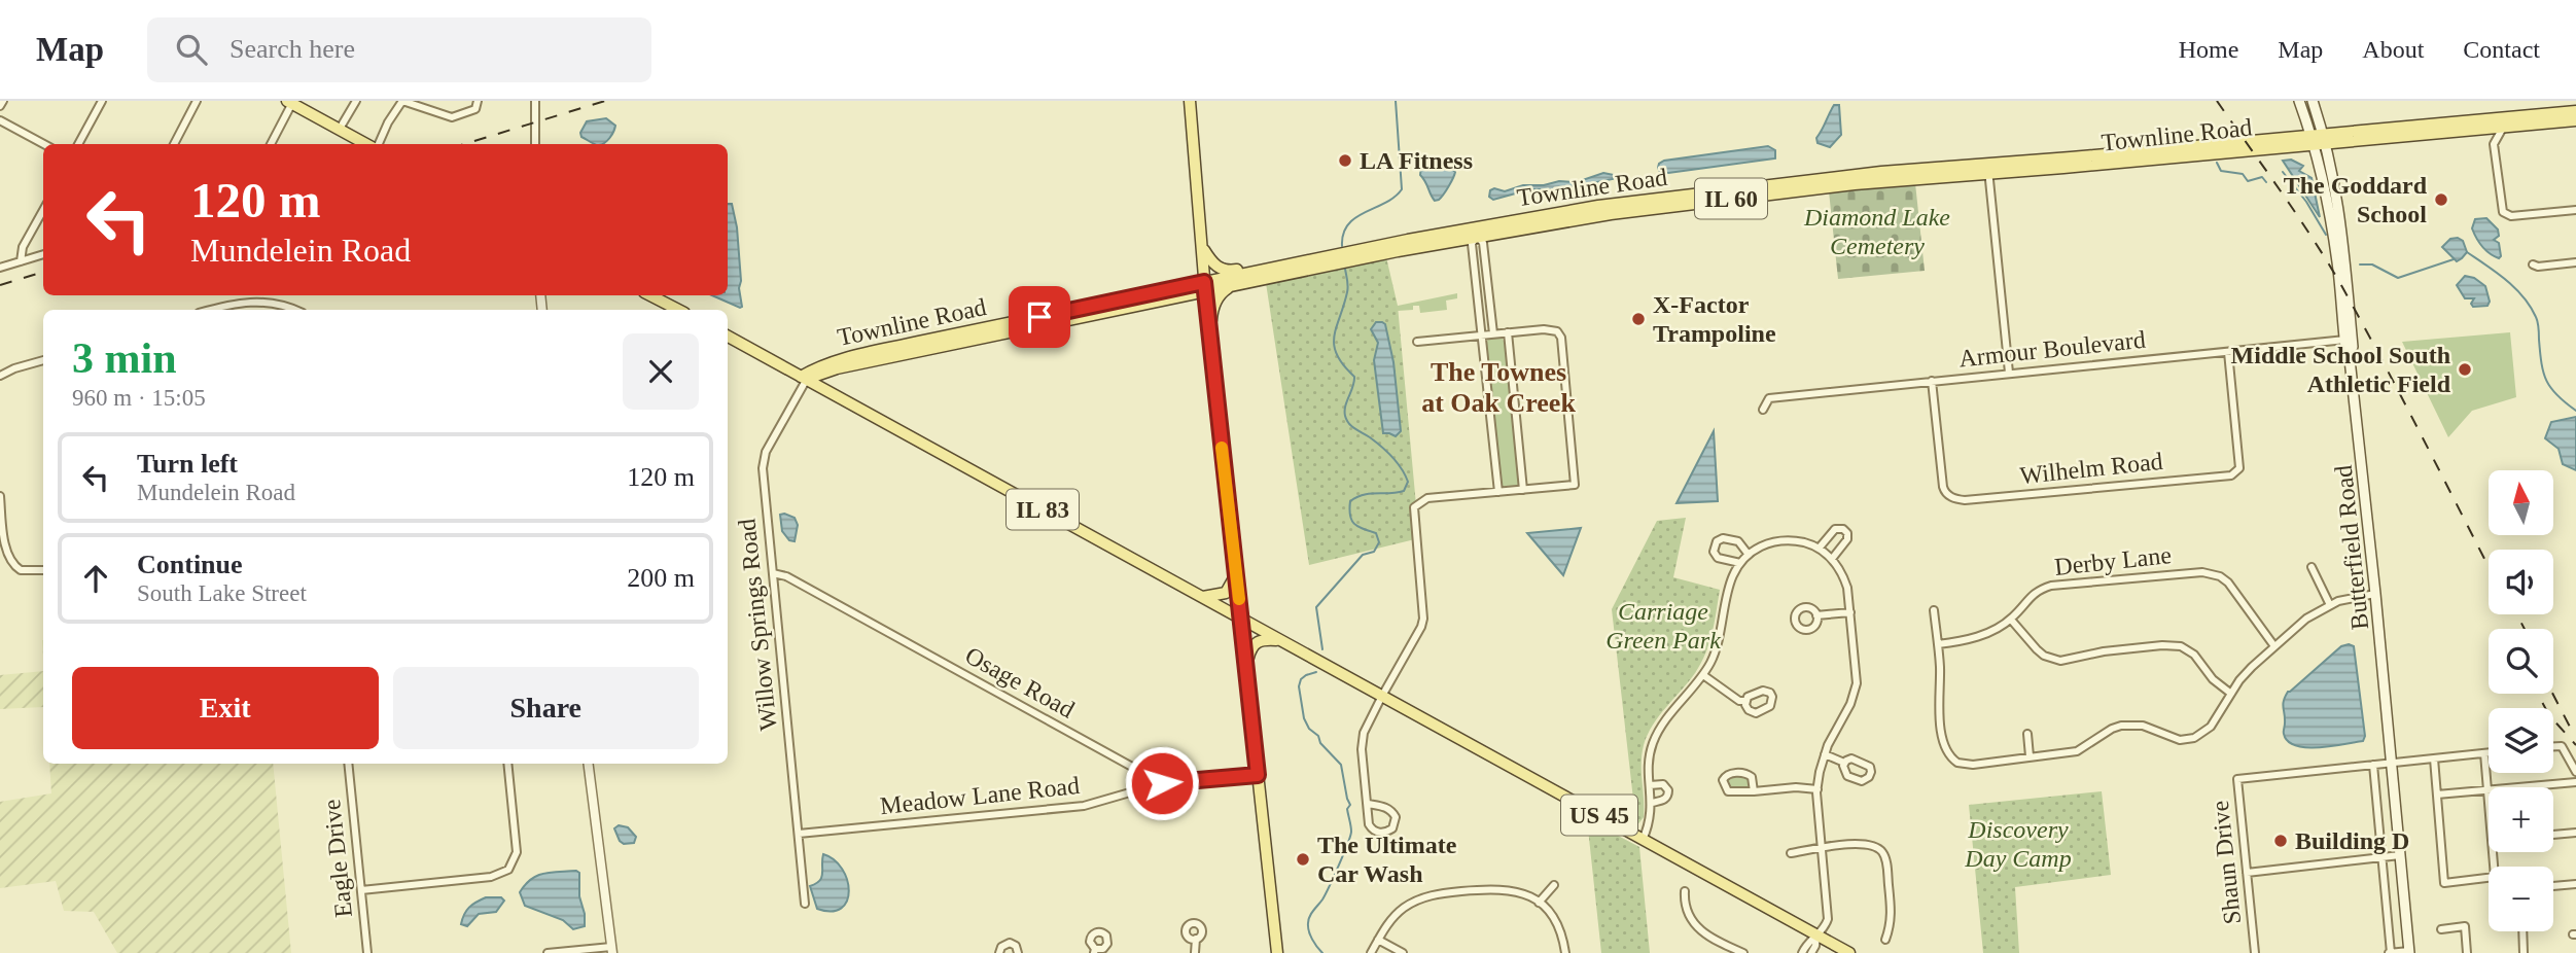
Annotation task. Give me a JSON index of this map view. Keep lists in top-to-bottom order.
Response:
{
  "streets": {
    "main road": [
      "Townline Road",
      "IL 60",
      "IL 83",
      "Butterfield Road",
      "US 45"
    ],
    "street": [
      "Armour Boulevard",
      "Wilhelm Road",
      "Derby Lane",
      "Willow Springs Road",
      "Osage Road",
      "Meadow Lane Road",
      "Eagle Drive",
      "Shaun Drive"
    ]
  },
  "crossings": [
    ["Townline Road", "IL 83"],
    ["Townline Road", "Butterfield Road"],
    ["Townline Road", "Willow Springs Road"],
    ["Armour Boulevard", "Wilhelm Road"],
    ["Armour Boulevard", "Butterfield Road"],
    ["IL 83", "Willow Springs Road"],
    ["IL 83", "US 45"],
    ["Willow Springs Road", "Osage Road"],
    ["Willow Springs Road", "Meadow Lane Road"],
    ["Osage Road", "Meadow Lane Road"]
  ],
  "districts": ["The Townes at Oak Creek"],
  "parks": ["Diamond Lake Cemetery", "Carriage Green Park", "Discovery Day Camp"],
  "places": [
    "LA Fitness",
    "The Goddard School",
    "X-Factor Trampoline",
    "Middle School South Athletic Field",
    "Building D",
    "The Ultimate Car Wash"
  ],
  "north": "top",
  "page": {
    "header": "Map",
    "search": "Search here",
    "nav": [
      "Home",
      "Map",
      "About",
      "Contact"
    ],
    "turn": ["120 m", "Mundelein Road"],
    "heading": ["3 min", "960 m · 15:05"],
    "list": [
      {
        "name": "Turn left",
        "note": "Mundelein Road",
        "value": "120 m"
      },
      {
        "name": "Continue",
        "note": "South Lake Street",
        "value": "200 m"
      }
    ],
    "map_buttons": ["+", "−"],
    "buttons": ["Exit", "Share"]
  }
}
